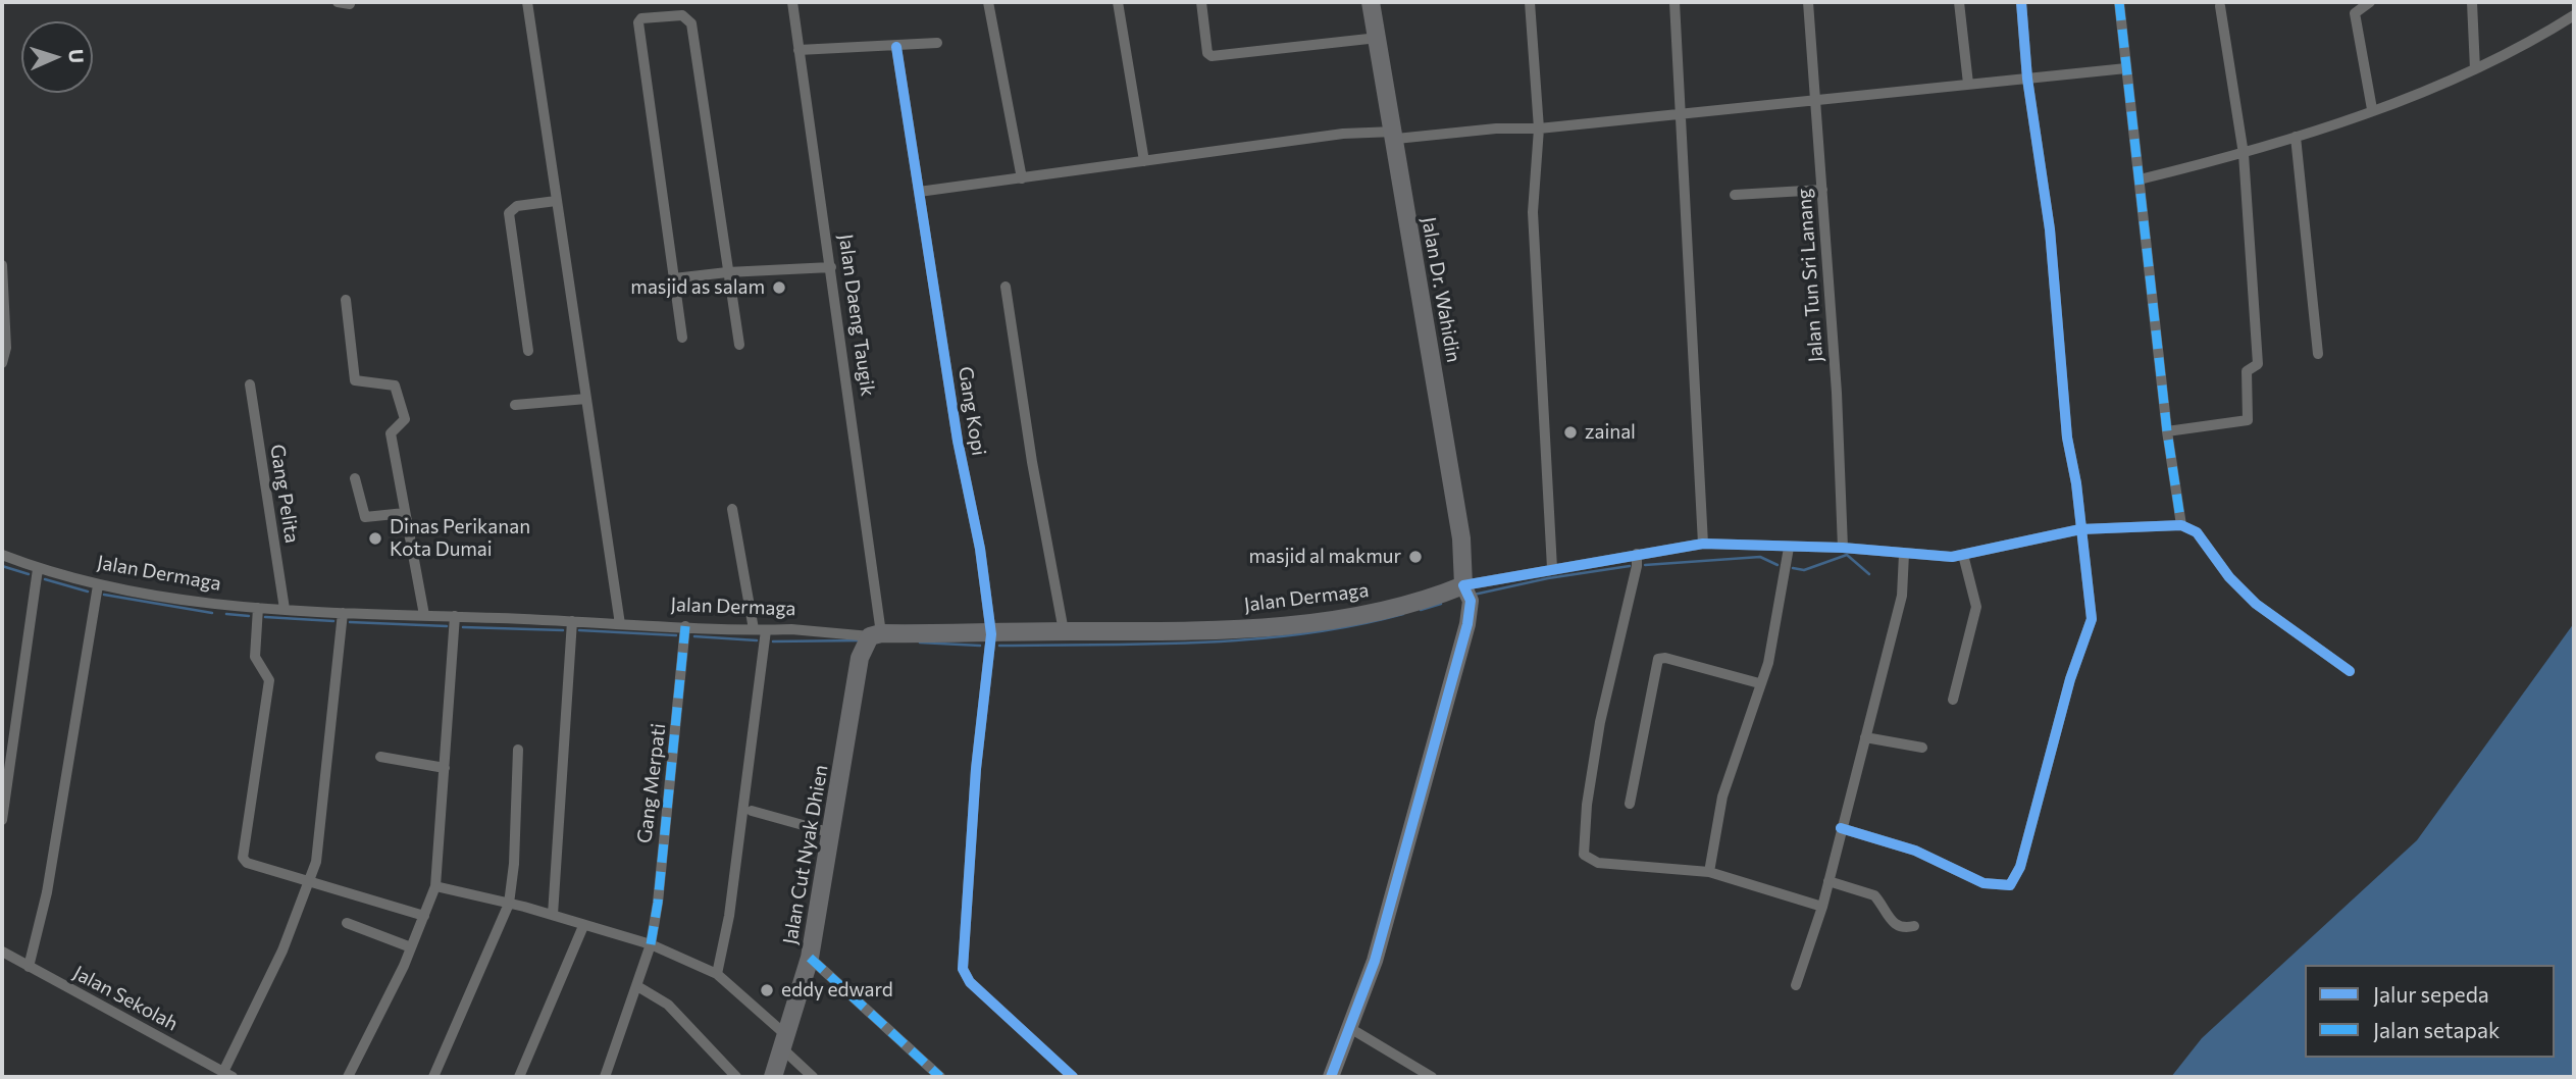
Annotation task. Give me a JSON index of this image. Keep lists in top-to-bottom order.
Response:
{
  "streets": {
    "main road": ["Jalan Dr. Wahidin", "Jalan Dermaga", "Jalan Cut Nyak Dhien"],
    "street": [
      "Jalan Tun Sri Lanang",
      "Jalan Daeng Taugik",
      "Gang Kopi",
      "Gang Pelita",
      "Gang Merpati",
      "Jalan Sekolah"
    ]
  },
  "crossings": [
    ["Jalan Dr. Wahidin", "Jalan Dermaga"],
    ["Jalan Daeng Taugik", "Jalan Dermaga"],
    ["Jalan Daeng Taugik", "Jalan Cut Nyak Dhien"],
    ["Gang Kopi", "Jalan Dermaga"],
    ["Gang Pelita", "Jalan Dermaga"],
    ["Jalan Dermaga", "Gang Merpati"],
    ["Jalan Dermaga", "Jalan Cut Nyak Dhien"]
  ],
  "places": [
    "masjid as salam",
    "zainal",
    "Dinas Perikanan Kota Dumai",
    "masjid al makmur",
    "eddy edward"
  ],
  "legend": ["Jalur sepeda", "Jalan setapak"],
  "north": "right"
}
